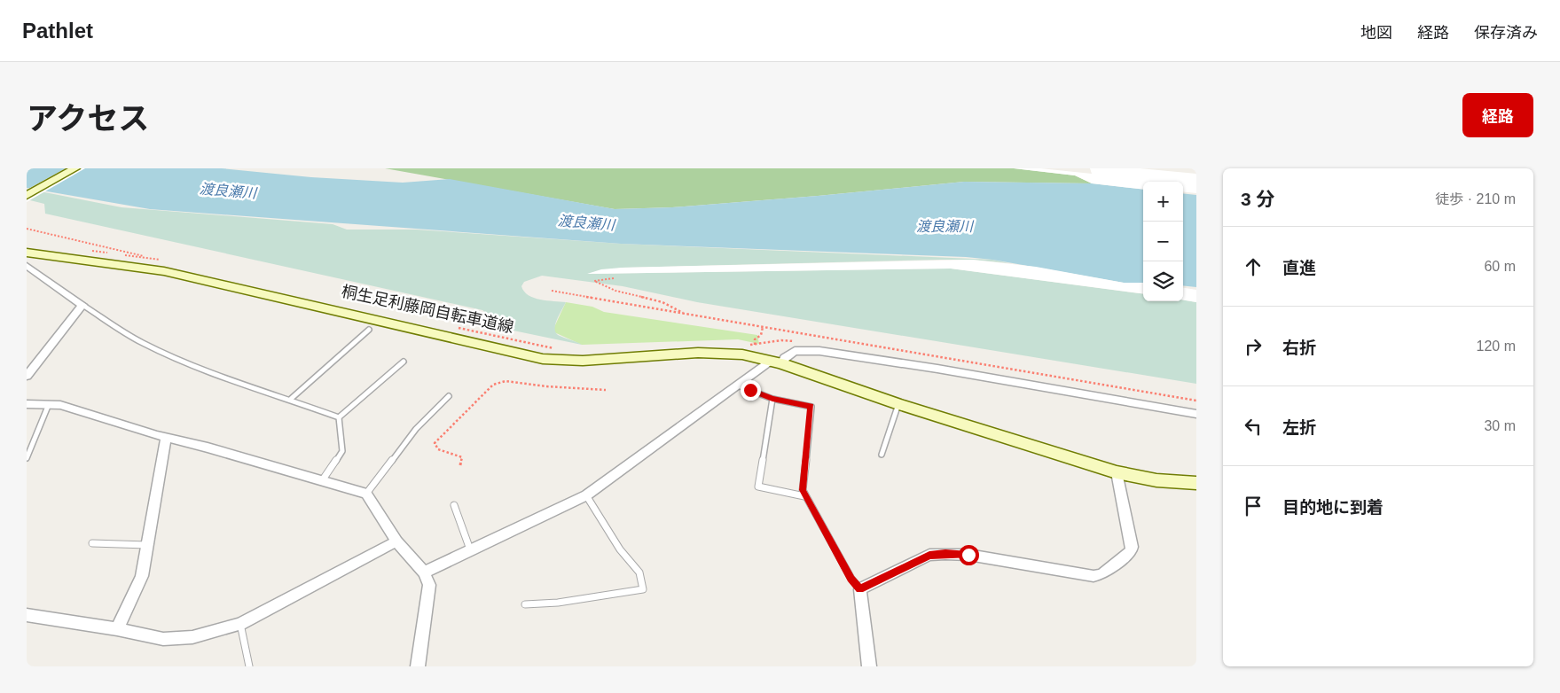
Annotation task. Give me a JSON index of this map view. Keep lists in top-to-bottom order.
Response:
{
  "streets": {
    "path": ["桐生足利藤岡自転車道線"]
  },
  "water": ["渡良瀬川"],
  "page": {
    "header": "Pathlet",
    "nav": ["地図", "経路", "保存済み"],
    "title": "アクセス",
    "buttons": "経路",
    "heading": ["3 分", "徒歩 · 210 m"],
    "map_buttons": ["+", "−"],
    "list": [
      ["直進", "60 m"],
      ["右折", "120 m"],
      ["左折", "30 m"],
      "目的地に到着"
    ]
  }
}
